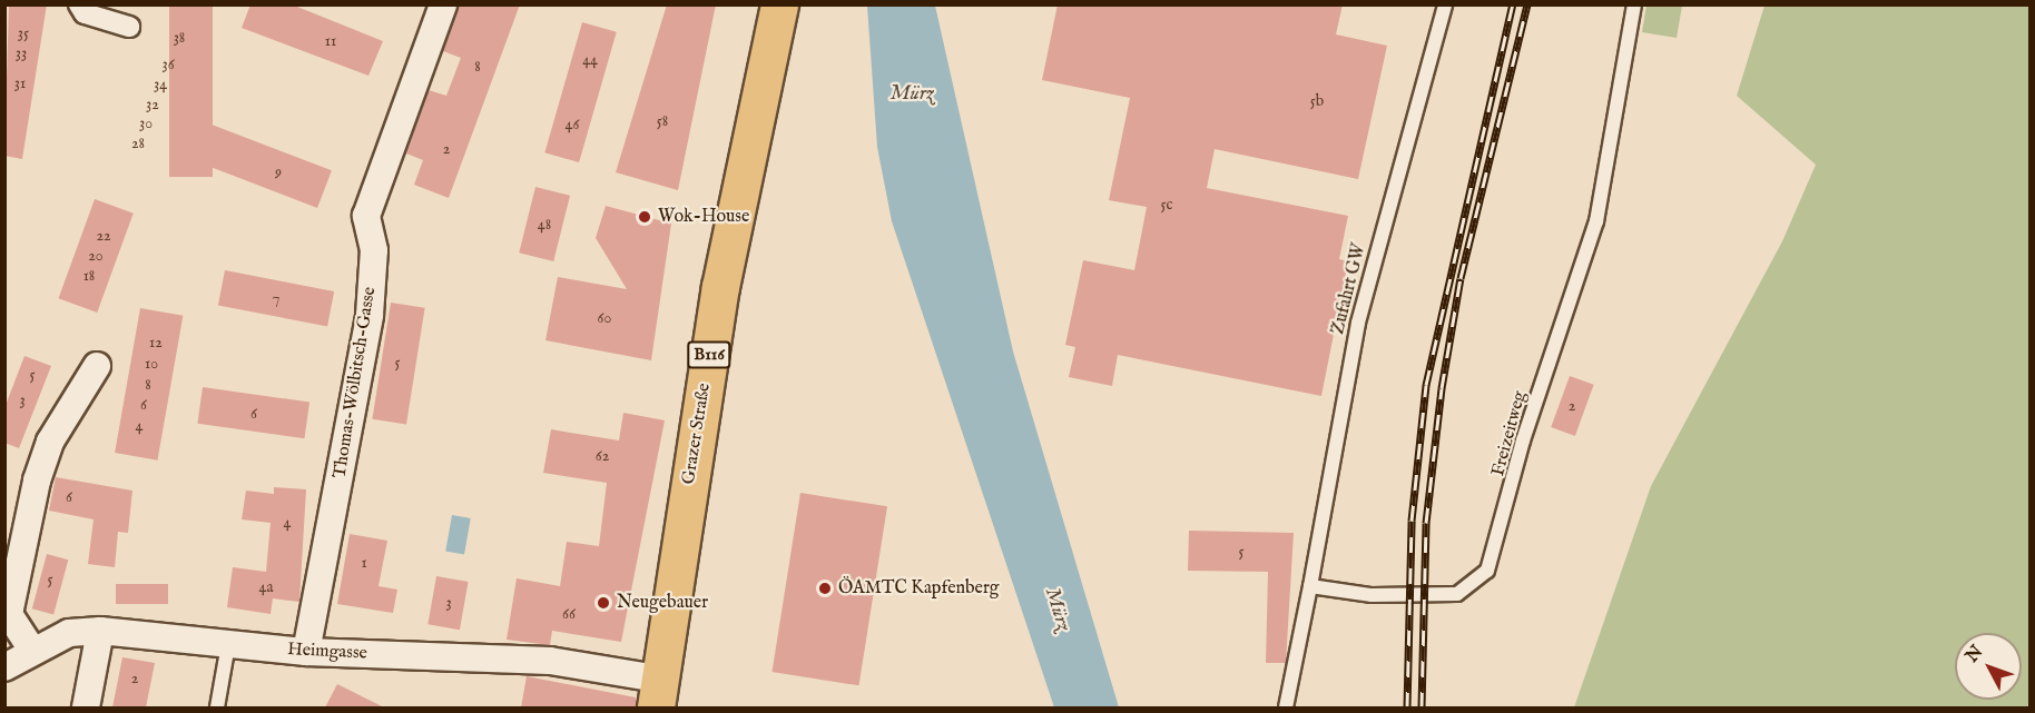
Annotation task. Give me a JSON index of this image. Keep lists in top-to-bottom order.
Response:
{
  "streets": {
    "main road": ["B116", "Grazer Straße"],
    "street": ["Thomas-Wölbitsch-Gasse", "Heimgasse"],
    "lane": ["Zufahrt GW", "Freizeitweg"]
  },
  "crossings": [
    ["Zufahrt GW", "Freizeitweg"],
    ["Thomas-Wölbitsch-Gasse", "Heimgasse"],
    ["Grazer Straße", "Heimgasse"]
  ],
  "water": ["Mürz"],
  "places": ["Wok-House", "ÖAMTC Kapfenberg", "Neugebauer"],
  "house_numbers": [
    "35",
    "38",
    "11",
    "33",
    "44",
    "36",
    "8",
    "31",
    "34",
    "5b",
    "32",
    "58",
    "30",
    "46",
    "28",
    "2",
    "9",
    "5c",
    "48",
    "22",
    "20",
    "18",
    "7",
    "60",
    "12",
    "5",
    "10",
    "5",
    "8",
    "3",
    "6",
    "2",
    "6",
    "4",
    "62",
    "6",
    "4",
    "5",
    "1",
    "5",
    "4a",
    "3",
    "66",
    "2"
  ],
  "north": "top left"
}
